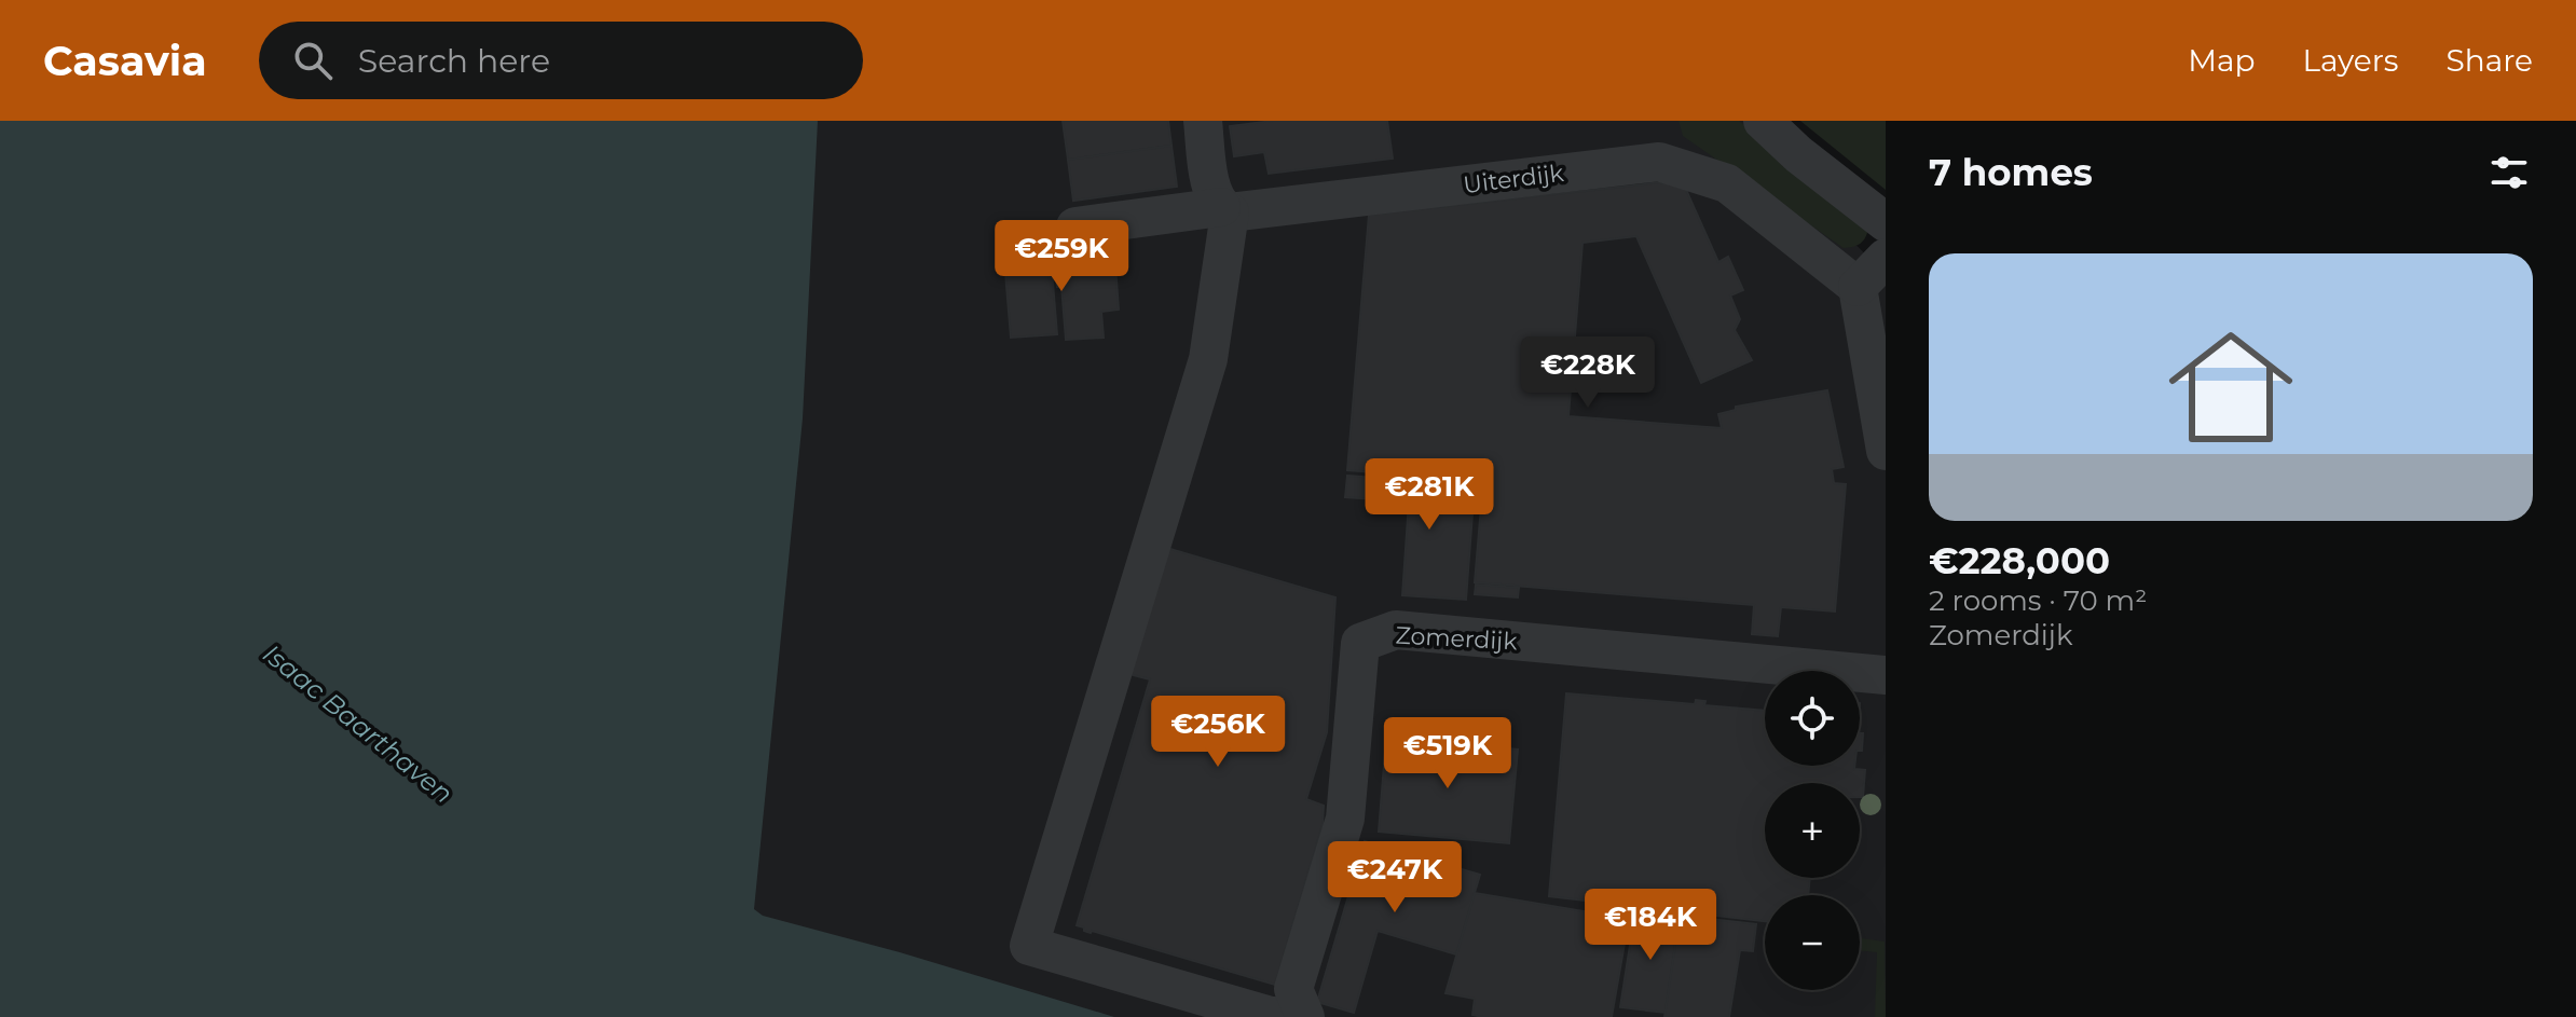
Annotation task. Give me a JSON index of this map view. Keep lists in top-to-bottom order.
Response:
{
  "streets": {
    "street": ["Uiterdijk", "Zomerdijk"]
  },
  "water": ["Isaac Baarthaven"],
  "page": {
    "header": "Casavia",
    "search": "Search here",
    "nav": ["Map", "Layers", "Share"],
    "heading": "7 homes",
    "price": [
      "€259K",
      "€228K",
      "€281K",
      "€256K",
      "€519K",
      "€247K",
      "€184K"
    ],
    "list": [
      {
        "name": "€228,000",
        "note": "2 rooms · 70 m² · Zomerdijk"
      }
    ],
    "map_buttons": ["+", "−"]
  }
}
